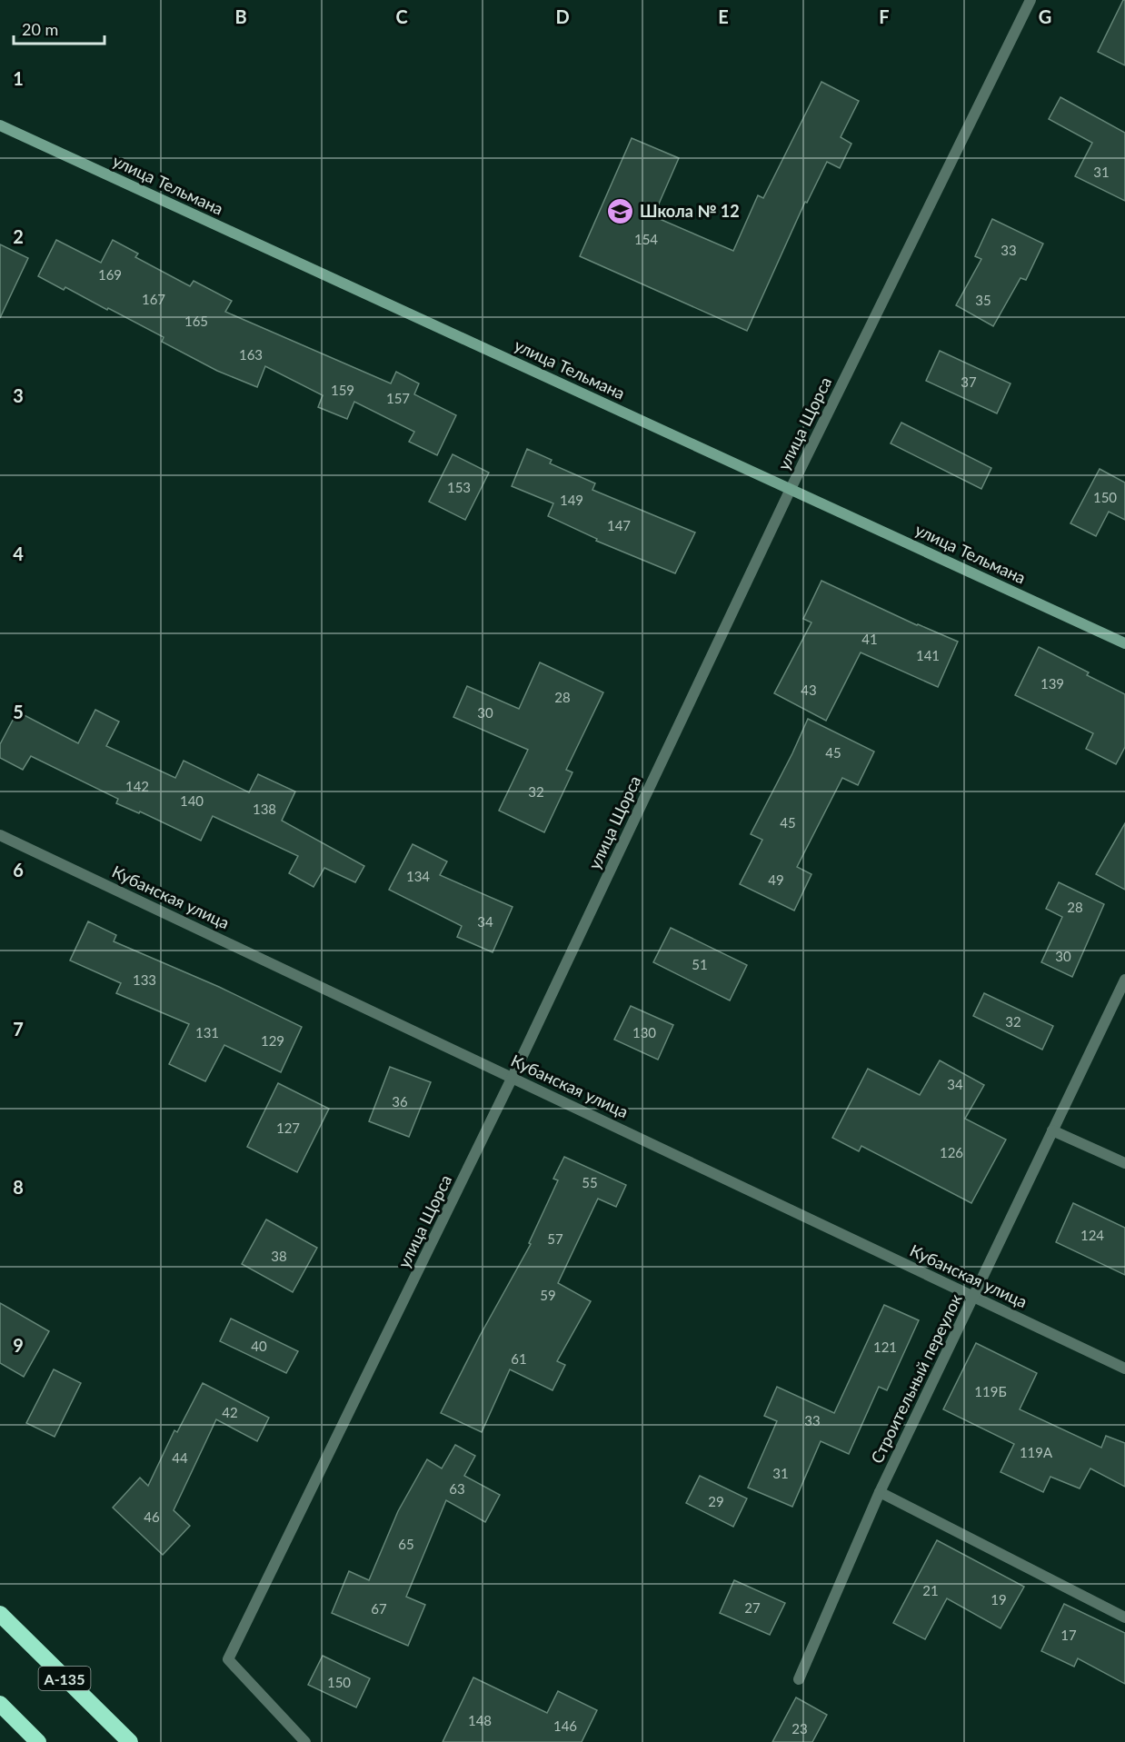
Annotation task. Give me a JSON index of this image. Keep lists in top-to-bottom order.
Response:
{
  "streets": {
    "highway": ["А-135"],
    "street": [
      "улица Тельмана",
      "улица Щорса",
      "Кубанская улица",
      "Строительный переулок"
    ]
  },
  "crossings": [
    ["улица Тельмана", "улица Щорса"],
    ["улица Щорса", "Кубанская улица"],
    ["Кубанская улица", "Строительный переулок"]
  ],
  "places": {
    "school or university": ["Школа № 12"]
  },
  "house_numbers": [
    "31",
    "154",
    "33",
    "169",
    "167",
    "35",
    "165",
    "163",
    "37",
    "159",
    "157",
    "153",
    "150",
    "149",
    "147",
    "41",
    "141",
    "139",
    "43",
    "28",
    "30",
    "45",
    "142",
    "32",
    "140",
    "138",
    "45",
    "134",
    "49",
    "28",
    "34",
    "30",
    "51",
    "133",
    "32",
    "131",
    "130",
    "129",
    "34",
    "36",
    "127",
    "126",
    "55",
    "124",
    "57",
    "38",
    "59",
    "40",
    "121",
    "61",
    "119Б",
    "42",
    "33",
    "119А",
    "44",
    "31",
    "63",
    "29",
    "46",
    "65",
    "21",
    "19",
    "27",
    "67",
    "17",
    "150",
    "148",
    "146",
    "23"
  ],
  "scale_bar": "20 m",
  "grid": {
    "columns": [
      "B",
      "C",
      "D",
      "E",
      "F",
      "G"
    ],
    "rows": [
      "1",
      "2",
      "3",
      "4",
      "5",
      "6",
      "7",
      "8",
      "9"
    ]
  }
}
